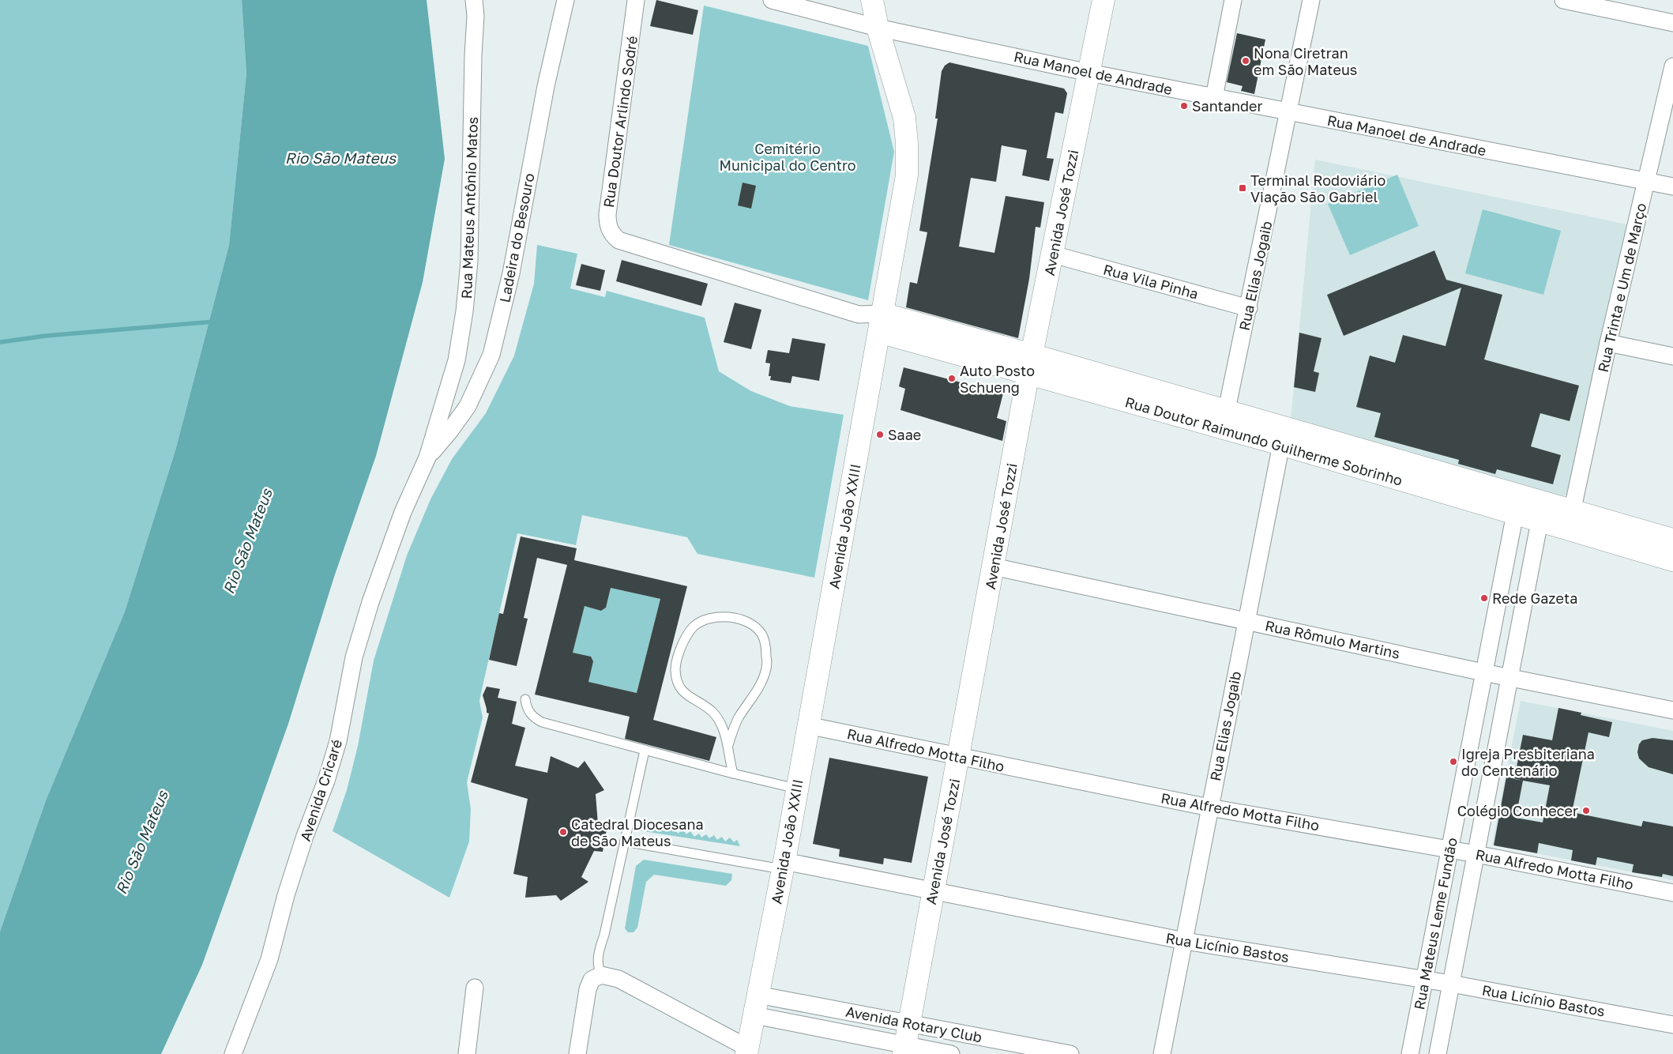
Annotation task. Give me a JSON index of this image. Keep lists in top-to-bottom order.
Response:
{
  "streets": {
    "street": [
      "Rua Manoel de Andrade",
      "Rua Doutor Arlindo Sodré",
      "Rua Mateus Antônio Matos",
      "Avenida José Tozzi",
      "Ladeira do Besouro",
      "Rua Elias Jogaib",
      "Rua Vila Pinha",
      "Rua Trinta e Um de Março",
      "Rua Doutor Raimundo Guilherme Sobrinho",
      "Avenida João XXIII",
      "Rua Rômulo Martins",
      "Rua Alfredo Motta Filho",
      "Avenida Cricaré",
      "Rua Mateus Leme Fundão",
      "Rua Licínio Bastos",
      "Avenida Rotary Club"
    ]
  },
  "crossings": [
    ["Rua Manoel de Andrade", "Avenida José Tozzi"],
    ["Rua Manoel de Andrade", "Rua Elias Jogaib"],
    ["Rua Manoel de Andrade", "Rua Trinta e Um de Março"],
    ["Rua Manoel de Andrade", "Avenida João XXIII"],
    ["Rua Doutor Arlindo Sodré", "Rua Doutor Raimundo Guilherme Sobrinho"],
    ["Rua Mateus Antônio Matos", "Ladeira do Besouro"],
    ["Rua Mateus Antônio Matos", "Avenida Cricaré"],
    ["Avenida José Tozzi", "Rua Vila Pinha"],
    ["Avenida José Tozzi", "Rua Doutor Raimundo Guilherme Sobrinho"],
    ["Avenida José Tozzi", "Rua Rômulo Martins"],
    ["Avenida José Tozzi", "Rua Alfredo Motta Filho"],
    ["Avenida José Tozzi", "Rua Licínio Bastos"],
    ["Avenida José Tozzi", "Avenida Rotary Club"],
    ["Ladeira do Besouro", "Avenida Cricaré"],
    ["Rua Elias Jogaib", "Rua Vila Pinha"],
    ["Rua Elias Jogaib", "Rua Doutor Raimundo Guilherme Sobrinho"],
    ["Rua Elias Jogaib", "Rua Rômulo Martins"],
    ["Rua Elias Jogaib", "Rua Alfredo Motta Filho"],
    ["Rua Elias Jogaib", "Rua Licínio Bastos"],
    ["Rua Trinta e Um de Março", "Rua Doutor Raimundo Guilherme Sobrinho"],
    ["Rua Doutor Raimundo Guilherme Sobrinho", "Avenida João XXIII"],
    ["Rua Doutor Raimundo Guilherme Sobrinho", "Rua Mateus Leme Fundão"],
    ["Avenida João XXIII", "Rua Alfredo Motta Filho"],
    ["Avenida João XXIII", "Rua Licínio Bastos"],
    ["Avenida João XXIII", "Avenida Rotary Club"],
    ["Rua Rômulo Martins", "Rua Mateus Leme Fundão"],
    ["Rua Alfredo Motta Filho", "Rua Mateus Leme Fundão"],
    ["Rua Mateus Leme Fundão", "Rua Licínio Bastos"]
  ],
  "water": ["Rio São Mateus"],
  "parks": ["Cemitério Municipal do Centro"],
  "places": {
    "other": [
      "Nona Ciretran em São Mateus",
      "Santander",
      "Auto Posto Schueng",
      "Saae",
      "Rede Gazeta",
      "Igreja Presbiteriana do Centenário",
      "Colégio Conhecer",
      "Catedral Diocesana de São Mateus"
    ],
    "transit": ["Terminal Rodoviário Viação São Gabriel"]
  }
}
